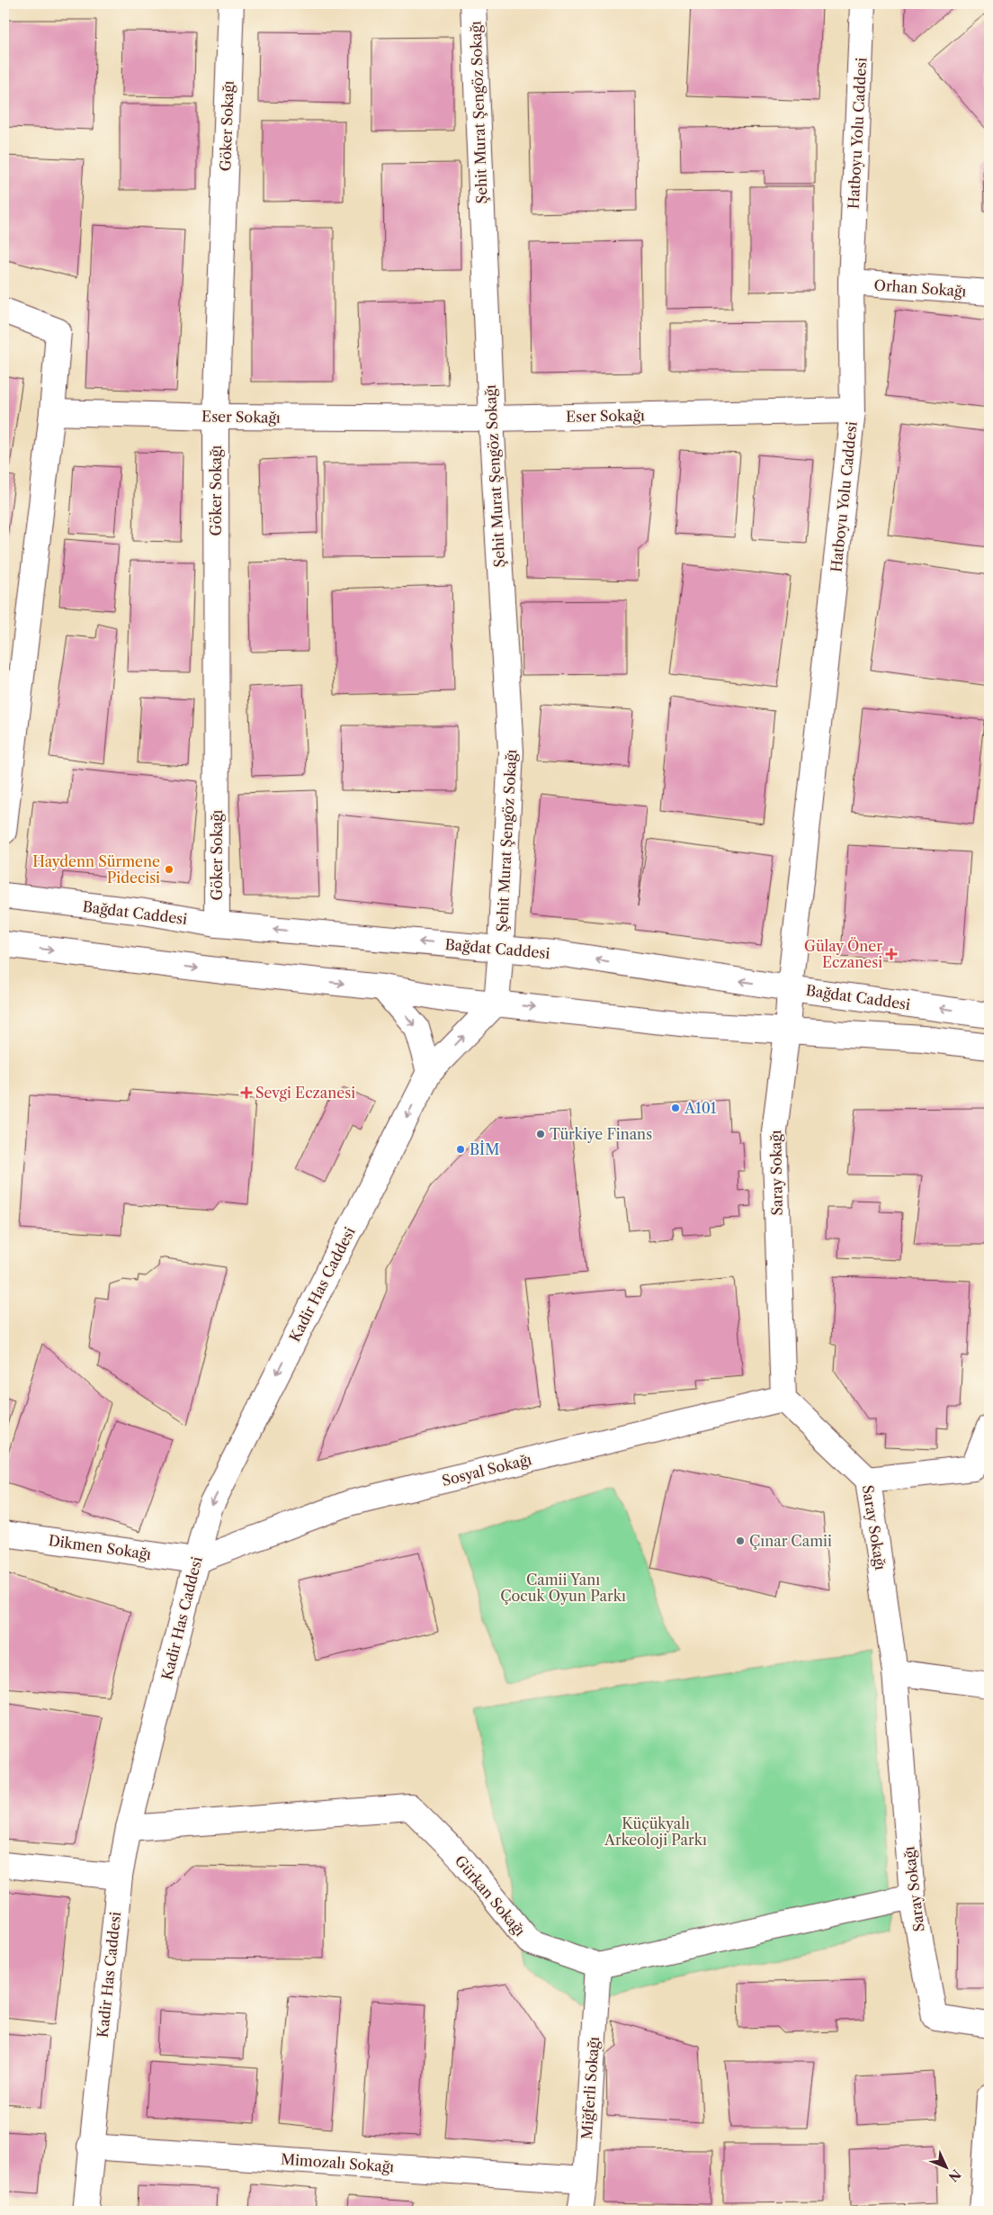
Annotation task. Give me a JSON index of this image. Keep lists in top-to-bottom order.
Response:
{
  "streets": {
    "street": [
      "Şehit Murat Şengöz Sokağı",
      "Göker Sokağı",
      "Hatboyu Yolu Caddesi",
      "Orhan Sokağı",
      "Eser Sokağı",
      "Bağdat Caddesi",
      "Saray Sokağı",
      "Kadir Has Caddesi",
      "Sosyal Sokağı",
      "Dikmen Sokağı",
      "Gürkan Sokağı",
      "Miğferli Sokağı",
      "Mimozalı Sokağı"
    ]
  },
  "crossings": [
    ["Şehit Murat Şengöz Sokağı", "Eser Sokağı"],
    ["Şehit Murat Şengöz Sokağı", "Bağdat Caddesi"],
    ["Şehit Murat Şengöz Sokağı", "Kadir Has Caddesi"],
    ["Göker Sokağı", "Eser Sokağı"],
    ["Göker Sokağı", "Bağdat Caddesi"],
    ["Hatboyu Yolu Caddesi", "Orhan Sokağı"],
    ["Hatboyu Yolu Caddesi", "Eser Sokağı"],
    ["Hatboyu Yolu Caddesi", "Bağdat Caddesi"],
    ["Hatboyu Yolu Caddesi", "Saray Sokağı"],
    ["Bağdat Caddesi", "Saray Sokağı"],
    ["Saray Sokağı", "Sosyal Sokağı"],
    ["Kadir Has Caddesi", "Sosyal Sokağı"],
    ["Kadir Has Caddesi", "Dikmen Sokağı"],
    ["Kadir Has Caddesi", "Gürkan Sokağı"],
    ["Kadir Has Caddesi", "Mimozalı Sokağı"],
    ["Sosyal Sokağı", "Dikmen Sokağı"],
    ["Gürkan Sokağı", "Miğferli Sokağı"],
    ["Miğferli Sokağı", "Mimozalı Sokağı"]
  ],
  "parks": ["Camii Yanı Çocuk Oyun Parkı", "Küçükyalı Arkeoloji Parkı"],
  "places": {
    "other": [
      "Haydenn Sürmene Pidecisi",
      "A101",
      "Türkiye Finans",
      "BİM",
      "Çınar Camii"
    ],
    "health": ["Gülay Öner Eczanesi", "Sevgi Eczanesi"]
  },
  "north": "bottom right"
}
